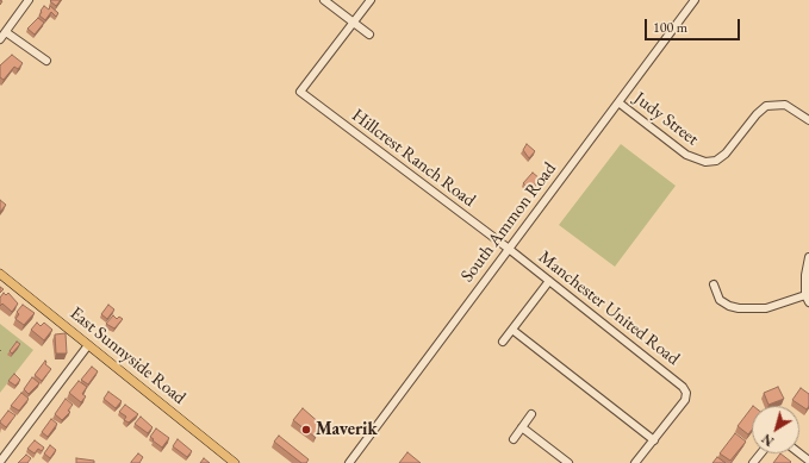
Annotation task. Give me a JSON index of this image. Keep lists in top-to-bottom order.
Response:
{
  "streets": {
    "main road": ["East Sunnyside Road"],
    "street": [
      "Judy Street",
      "Hillcrest Ranch Road",
      "South Ammon Road",
      "Manchester United Road"
    ]
  },
  "crossings": [
    ["Judy Street", "South Ammon Road"],
    ["Hillcrest Ranch Road", "South Ammon Road"],
    ["Hillcrest Ranch Road", "Manchester United Road"],
    ["South Ammon Road", "Manchester United Road"]
  ],
  "places": ["Maverik"],
  "scale_bar": "100 m",
  "north": "bottom left"
}
